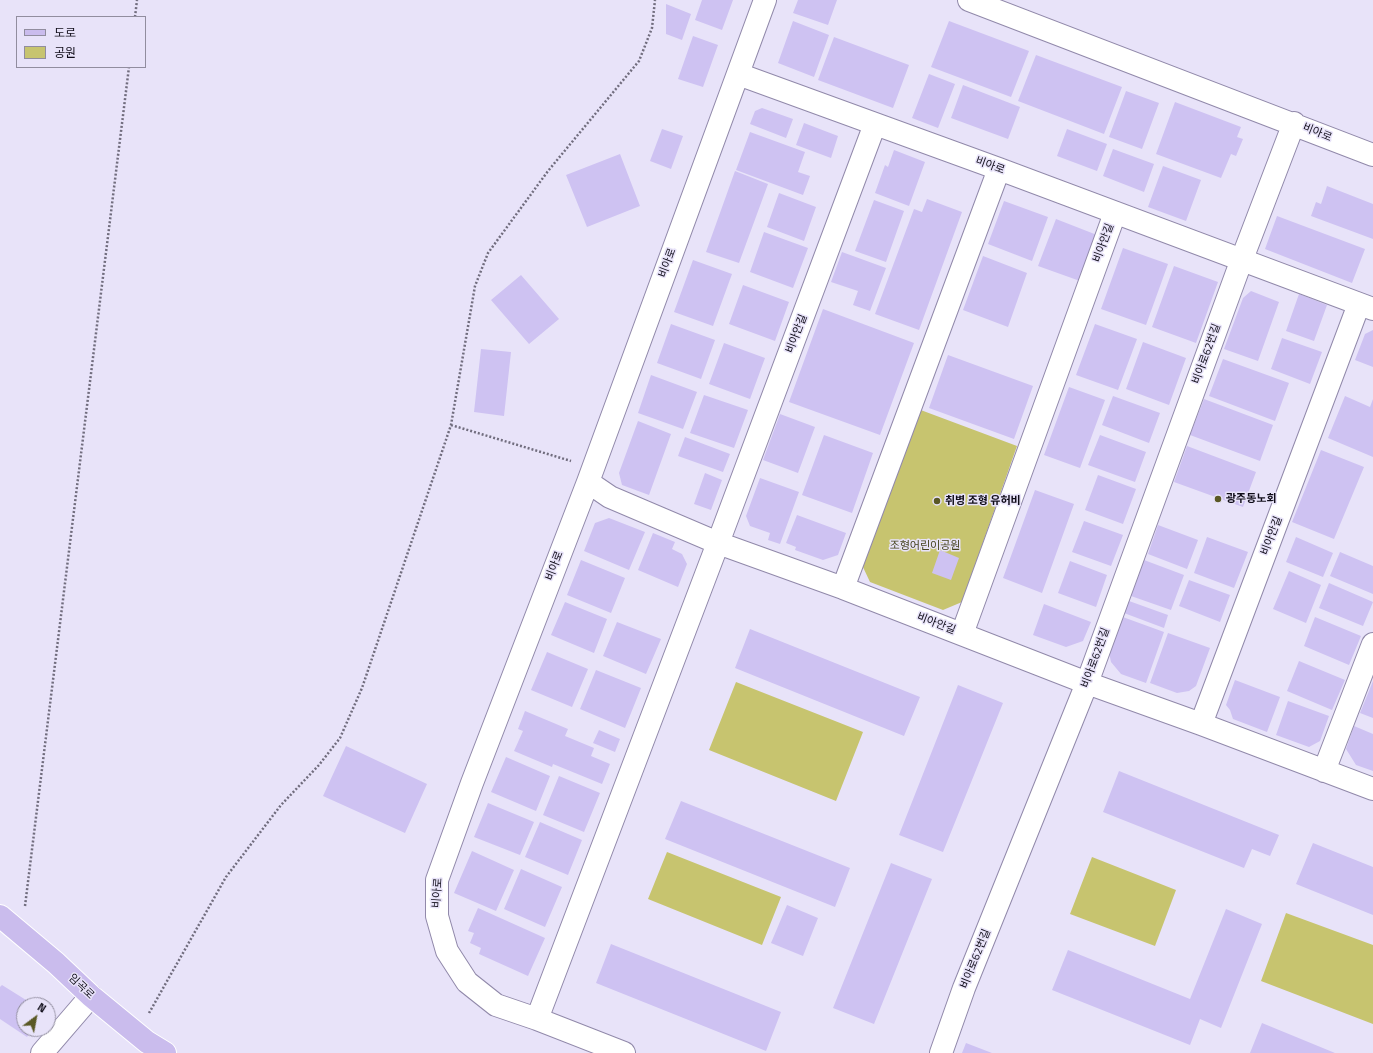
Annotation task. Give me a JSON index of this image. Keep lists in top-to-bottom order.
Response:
{
  "streets": {
    "main road": ["임곡로"],
    "street": ["비아로", "비아안길", "비아로62번길"]
  },
  "crossings": [
    ["비아로", "비아안길"],
    ["비아로", "비아로62번길"],
    ["비아안길", "비아로62번길"]
  ],
  "parks": ["조형어린이공원"],
  "places": ["광주동노회", "취병 조형 유허비"],
  "legend": ["도로", "공원"],
  "north": "top right"
}
